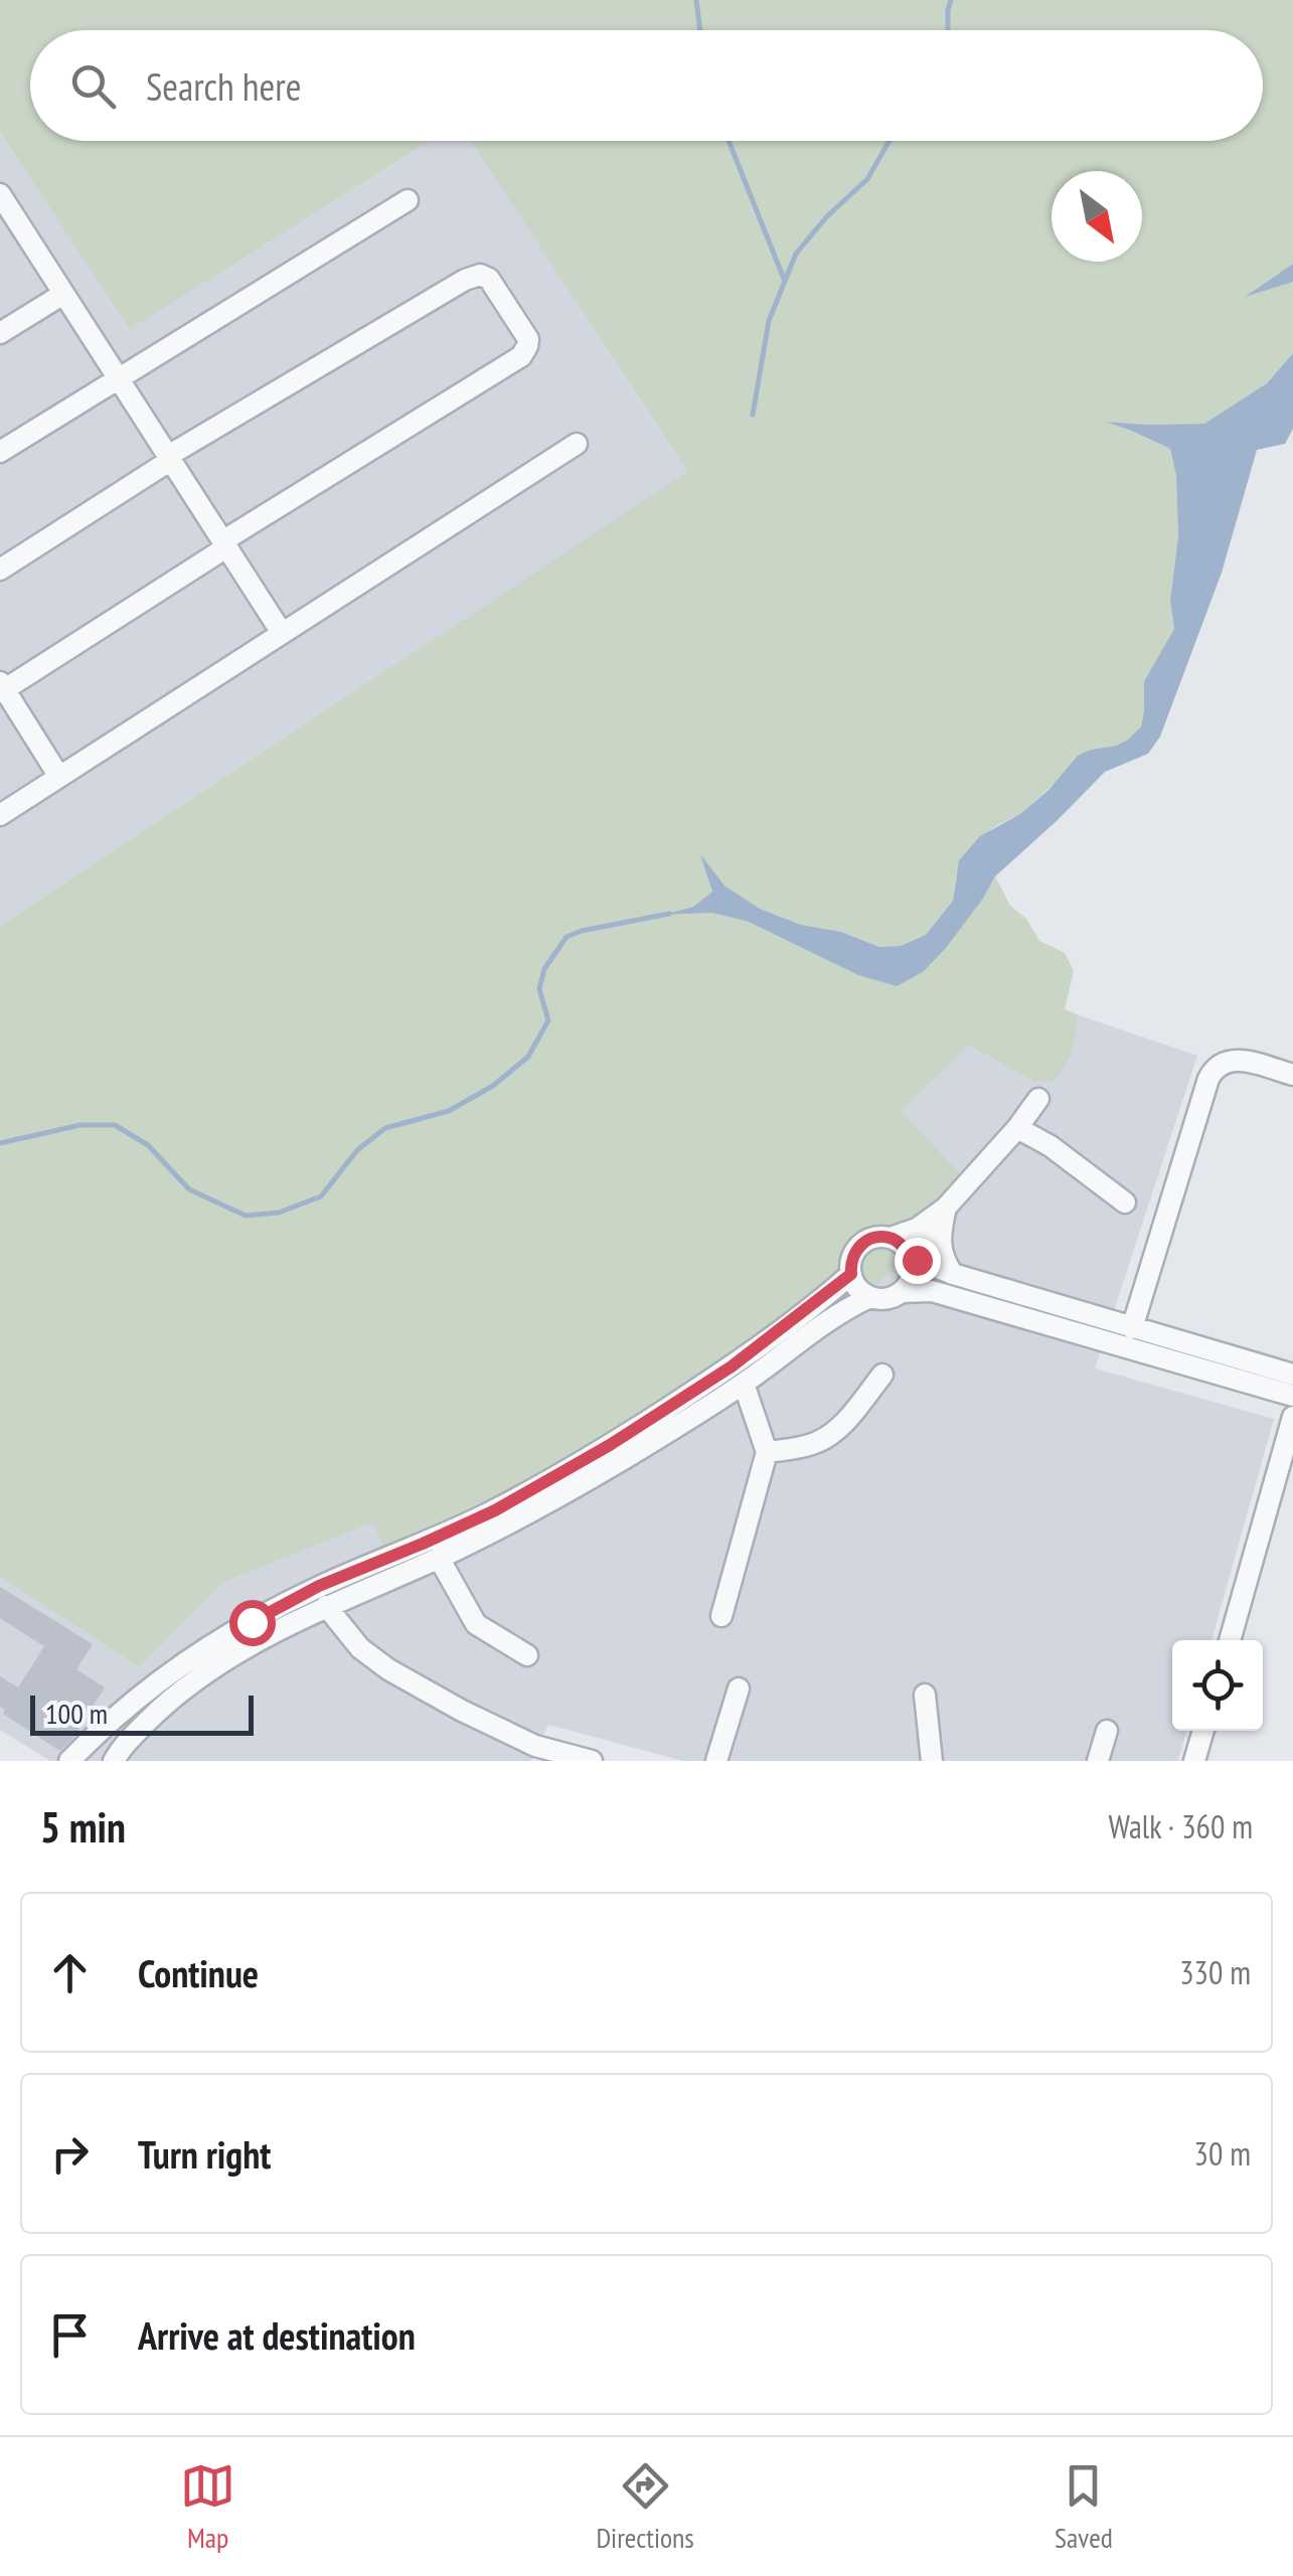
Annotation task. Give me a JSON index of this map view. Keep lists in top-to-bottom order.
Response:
{
  "scale_bar": "100 m",
  "north": "bottom right",
  "page": {
    "search": "Search here",
    "scale": "100 m",
    "heading": ["5 min", "Walk · 360 m"],
    "list": [
      ["Continue", "330 m"],
      ["Turn right", "30 m"],
      "Arrive at destination"
    ],
    "nav": ["Map", "Directions", "Saved"]
  }
}
